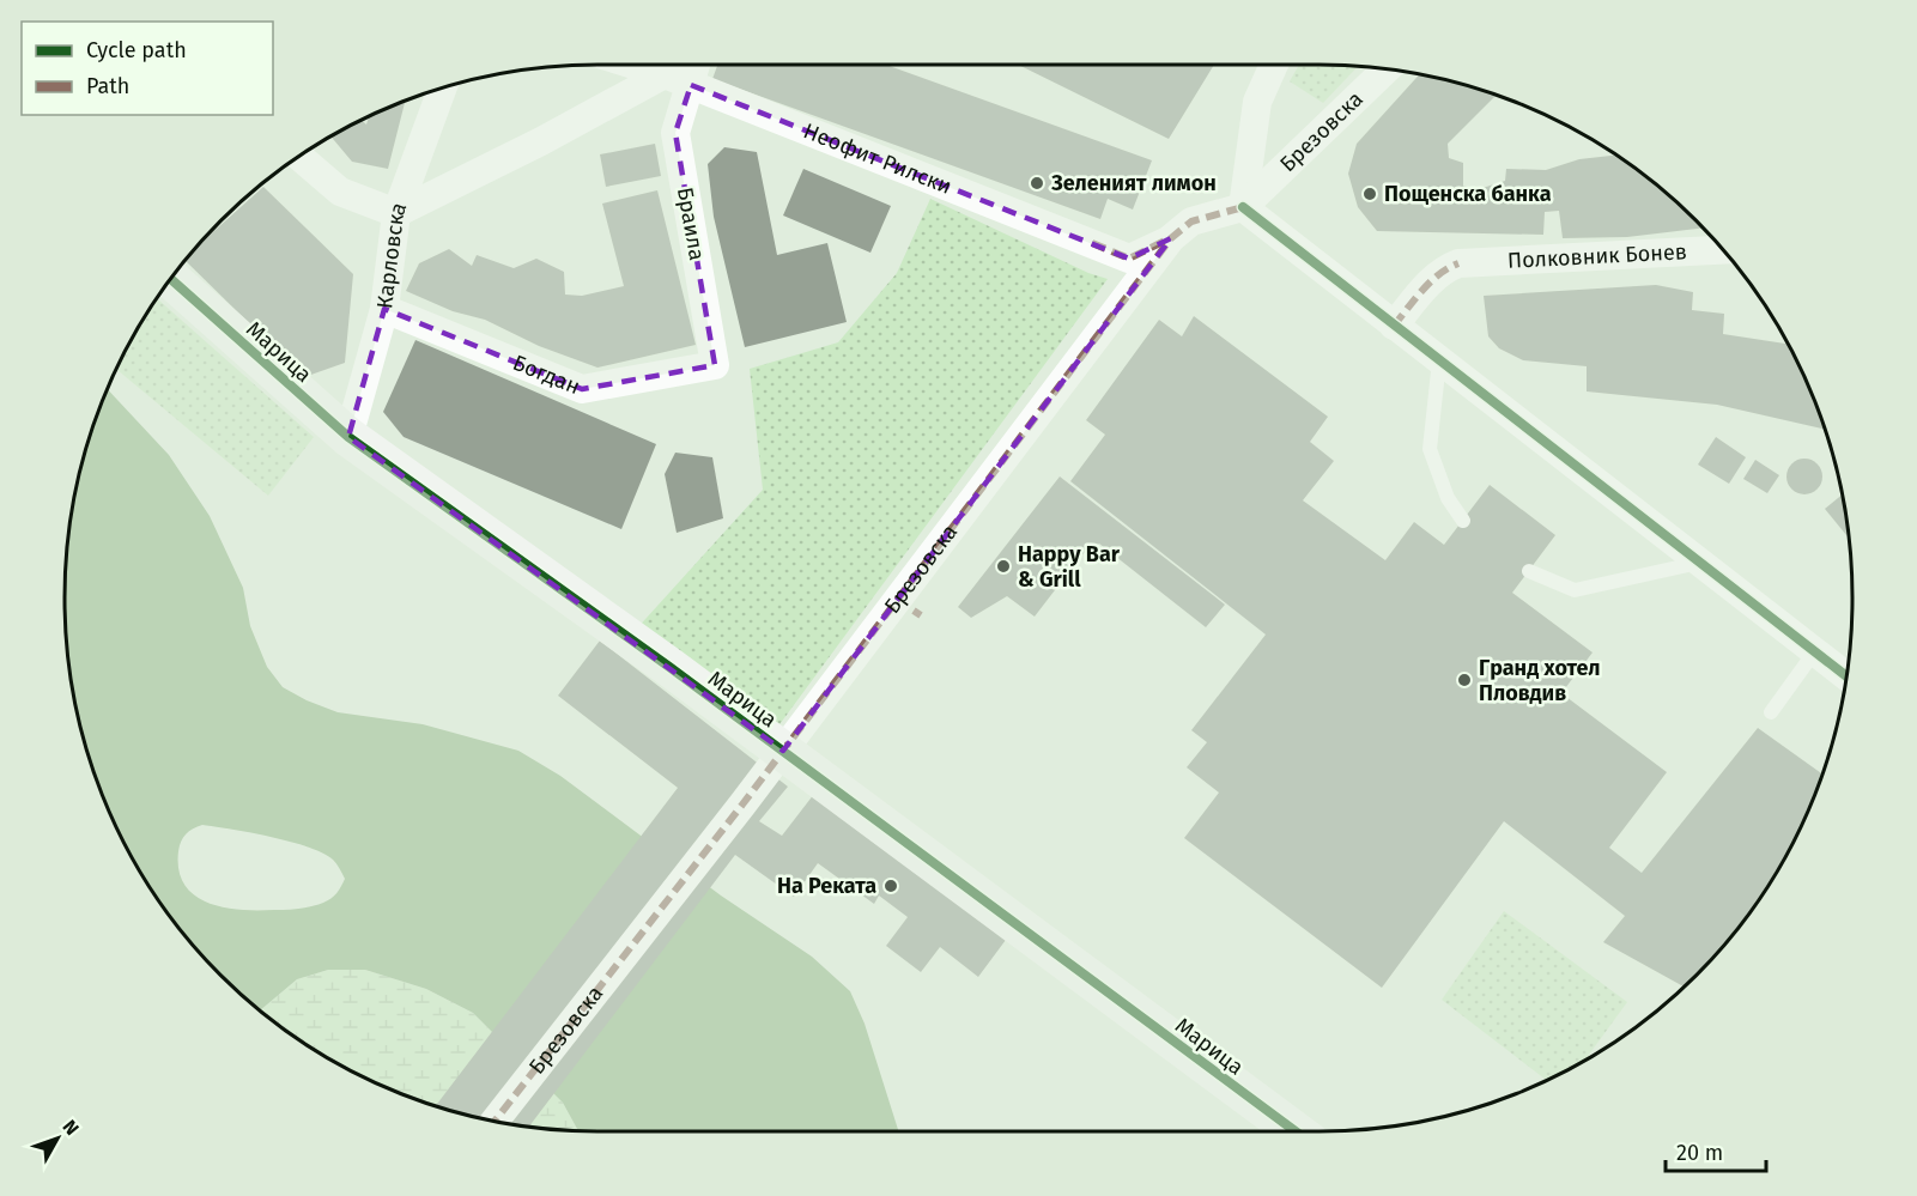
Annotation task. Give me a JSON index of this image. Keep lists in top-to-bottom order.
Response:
{
  "streets": {
    "street": [
      "Брезовска",
      "Неофит Рилски",
      "Браила",
      "Карловска",
      "Полковник Бонев",
      "Марица",
      "Богдан"
    ]
  },
  "crossings": [
    ["Брезовска", "Неофит Рилски"],
    ["Неофит Рилски", "Браила"],
    ["Браила", "Богдан"],
    ["Карловска", "Марица"],
    ["Карловска", "Богдан"]
  ],
  "places": [
    "Зеленият лимон",
    "Пощенска банка",
    "Happy Bar & Grill",
    "Гранд хотел Пловдив",
    "На Реката"
  ],
  "legend": ["Cycle path", "Path"],
  "scale_bar": "20 m",
  "north": "top right"
}
